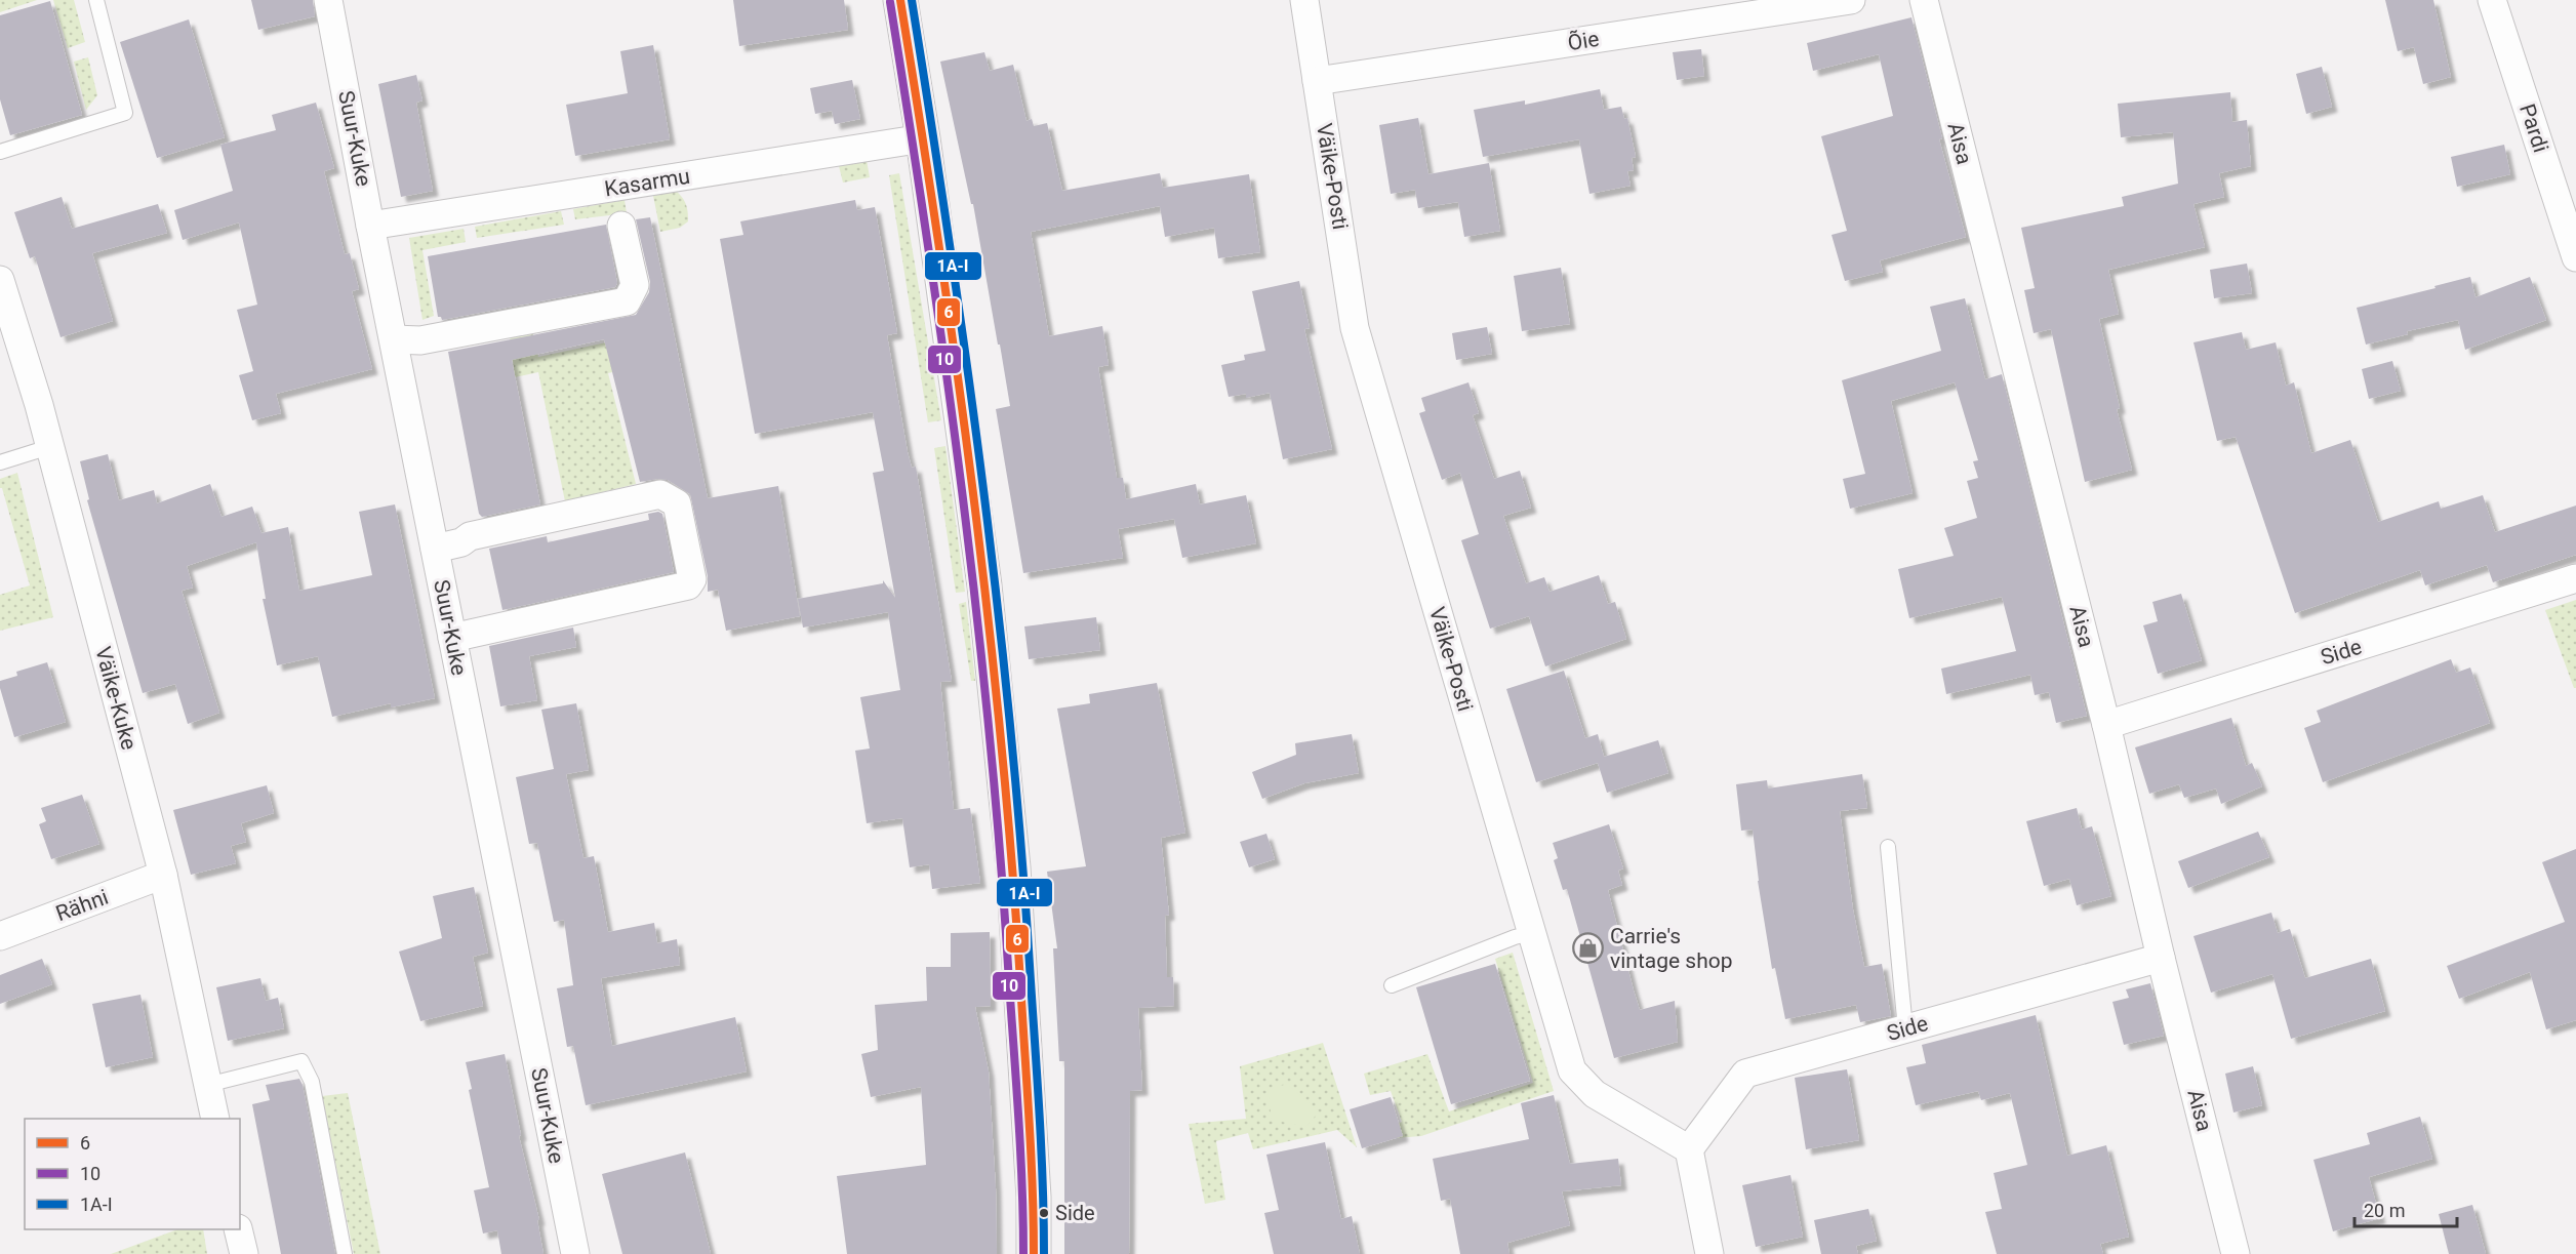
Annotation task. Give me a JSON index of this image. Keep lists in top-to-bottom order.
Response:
{
  "streets": {
    "street": [
      "Õie",
      "Pardi",
      "Suur-Kuke",
      "Aisa",
      "Väike-Posti",
      "Kasarmu",
      "Side",
      "Väike-Kuke",
      "Rähni"
    ]
  },
  "crossings": [
    ["Õie", "Väike-Posti"],
    ["Suur-Kuke", "Kasarmu"],
    ["Aisa", "Side"],
    ["Väike-Posti", "Side"],
    ["Väike-Kuke", "Rähni"]
  ],
  "places": {
    "shop": ["Carrie's vintage shop"],
    "other": ["Side"]
  },
  "lines": ["transit line 6", "transit line 1A-I", "transit line 10"],
  "legend": ["6", "10", "1A-I"],
  "scale_bar": "20 m"
}
